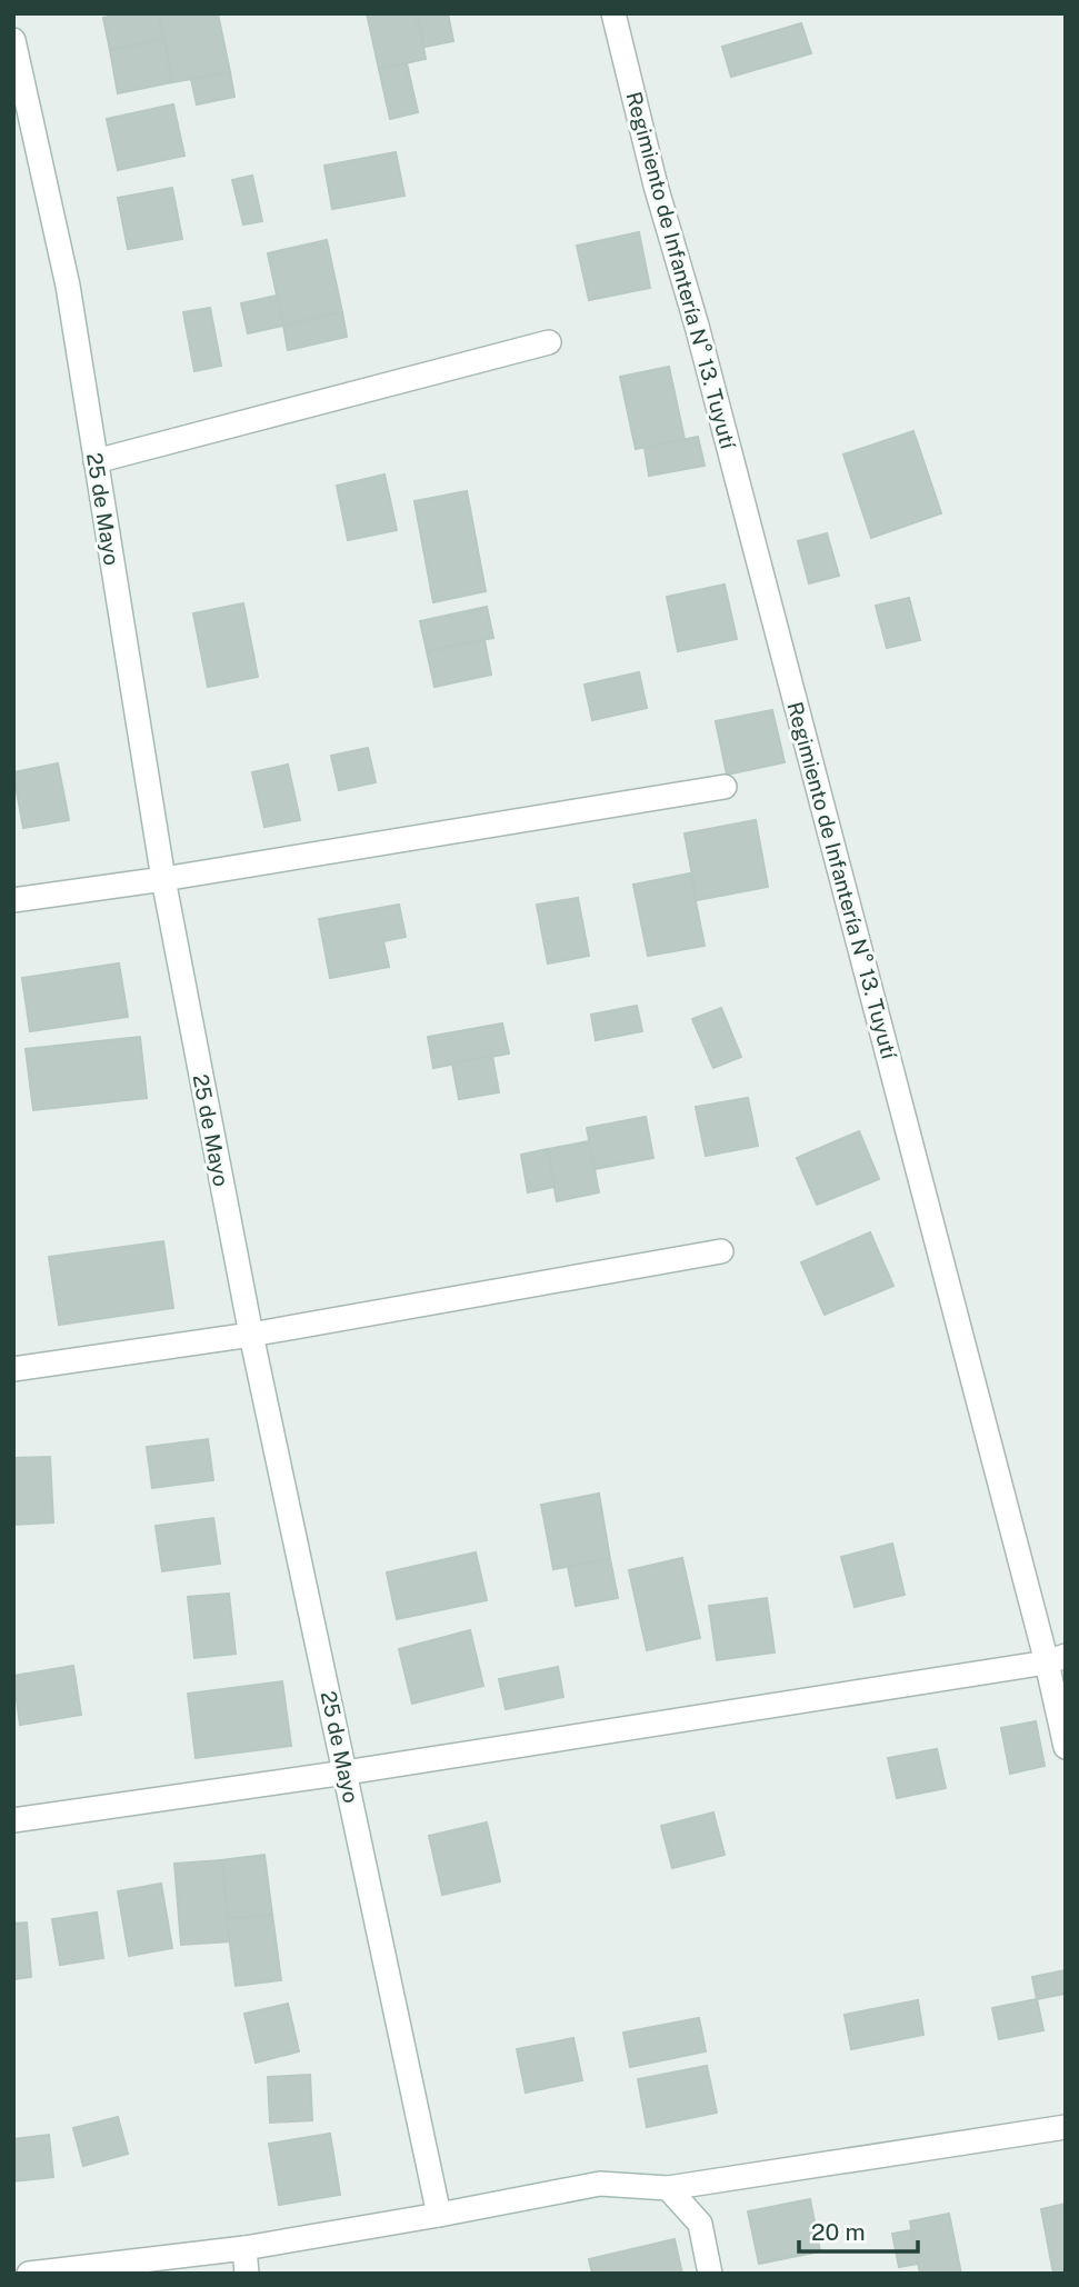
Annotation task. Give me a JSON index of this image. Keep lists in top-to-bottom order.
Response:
{
  "streets": {
    "street": ["Regimiento de Infantería N° 13. Tuyutí", "25 de Mayo"]
  },
  "scale_bar": "20 m"
}
